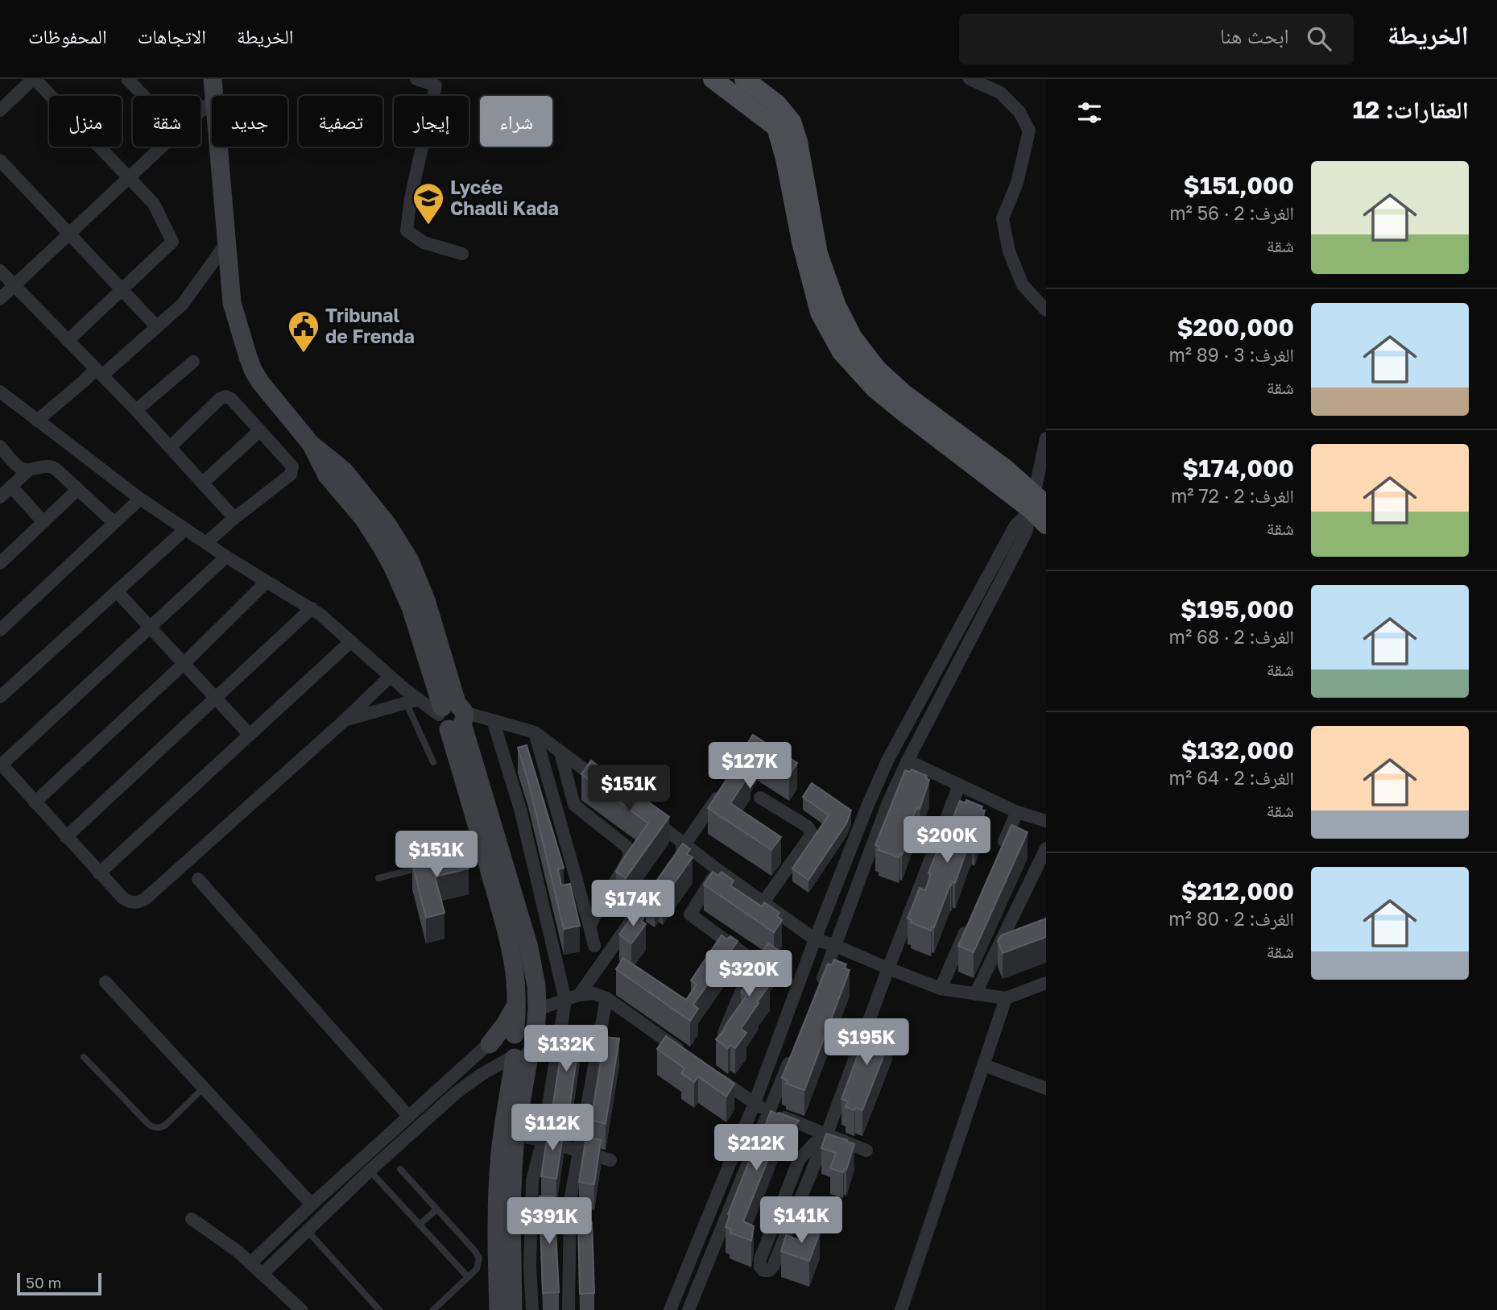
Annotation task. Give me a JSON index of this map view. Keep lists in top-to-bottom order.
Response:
{
  "places": {
    "school or university": ["Lycée Chadli Kada"],
    "public building": ["Tribunal de Frenda"]
  },
  "scale_bar": "50 m",
  "page": {
    "header": "الخريطة",
    "search": "ابحث هنا",
    "nav": ["الخريطة", "الاتجاهات", "المحفوظات"],
    "heading": "العقارات: 12",
    "chip": [
      "شراء",
      "إيجار",
      "تصفية",
      "جديد",
      "شقة",
      "منزل"
    ],
    "list": [
      {
        "name": "$151,000",
        "note": "الغرف: 2 · 56 m² · شقة"
      },
      {
        "name": "$200,000",
        "note": "الغرف: 3 · 89 m² · شقة"
      },
      {
        "name": "$174,000",
        "note": "الغرف: 2 · 72 m² · شقة"
      },
      {
        "name": "$195,000",
        "note": "الغرف: 2 · 68 m² · شقة"
      },
      {
        "name": "$132,000",
        "note": "الغرف: 2 · 64 m² · شقة"
      },
      {
        "name": "$212,000",
        "note": "الغرف: 2 · 80 m² · شقة"
      }
    ],
    "price": [
      "$127K",
      "$151K",
      "$200K",
      "$151K",
      "$174K",
      "$320K",
      "$195K",
      "$132K",
      "$112K",
      "$212K",
      "$141K",
      "$391K"
    ],
    "scale": "50 m"
  }
}
